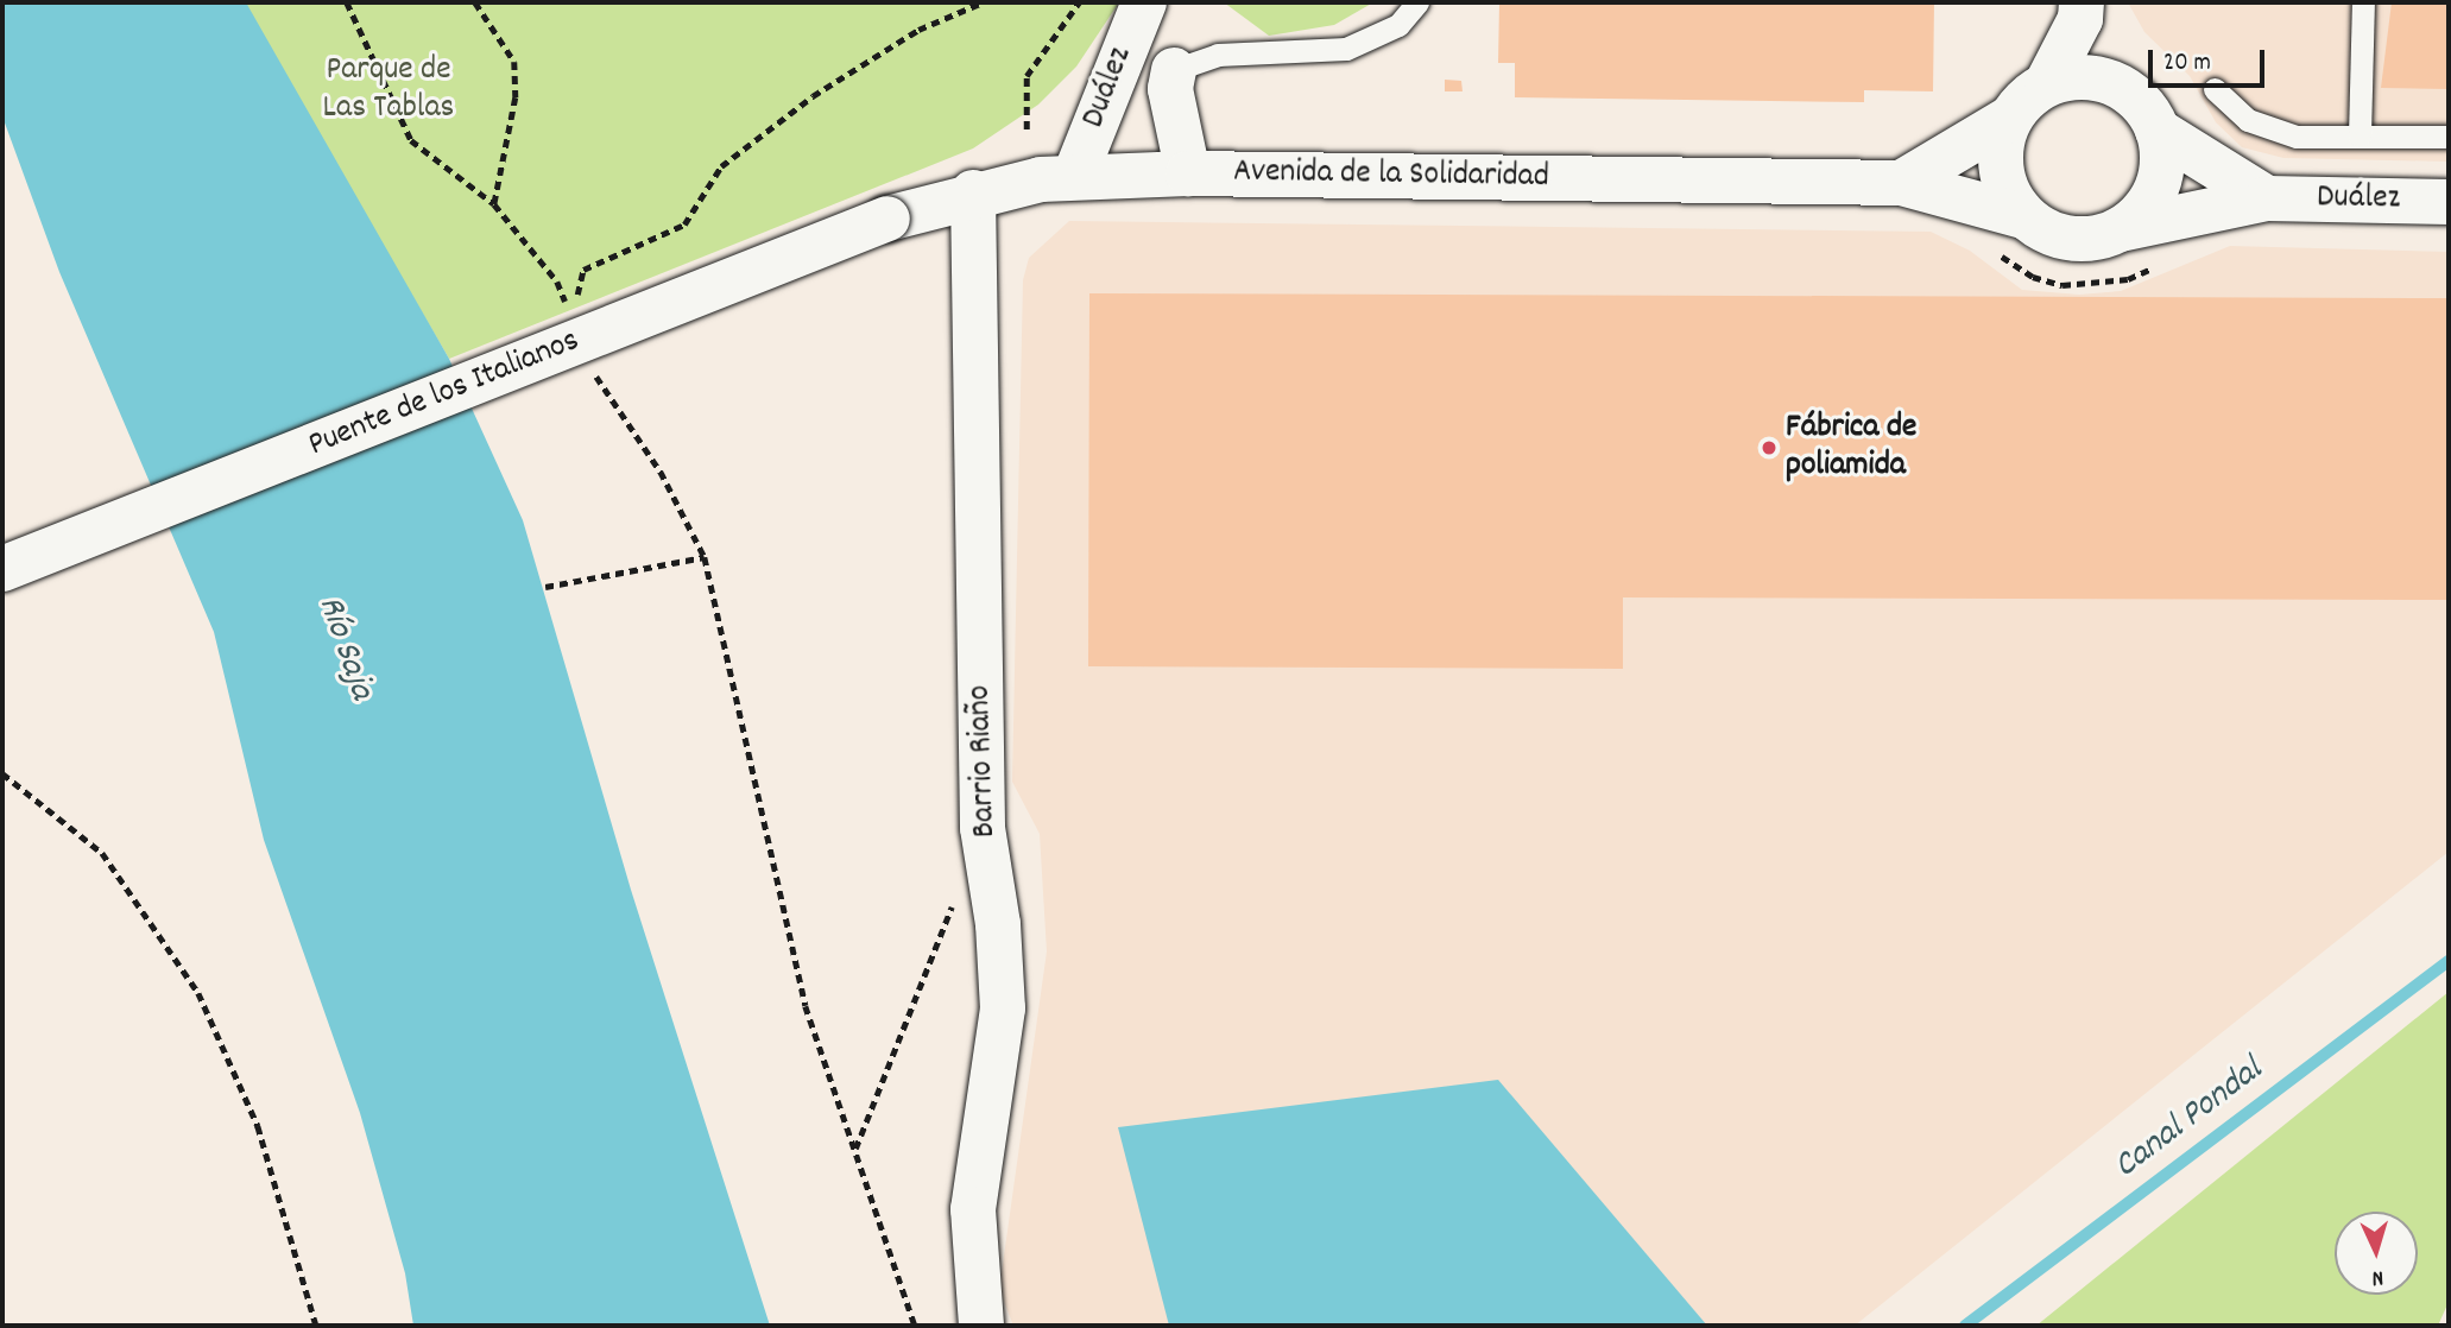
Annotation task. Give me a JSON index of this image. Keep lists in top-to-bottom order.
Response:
{
  "streets": {
    "street": [
      "Duález",
      "Avenida de la Solidaridad",
      "Puente de los Italianos",
      "Barrio Riaño"
    ]
  },
  "crossings": [
    ["Duález", "Avenida de la Solidaridad"],
    ["Avenida de la Solidaridad", "Puente de los Italianos"],
    ["Avenida de la Solidaridad", "Barrio Riaño"]
  ],
  "water": ["Río Saja", "Canal Pondal"],
  "parks": ["Parque de Las Tablas"],
  "places": ["Fábrica de poliamida"],
  "scale_bar": "20 m",
  "north": "bottom"
}
